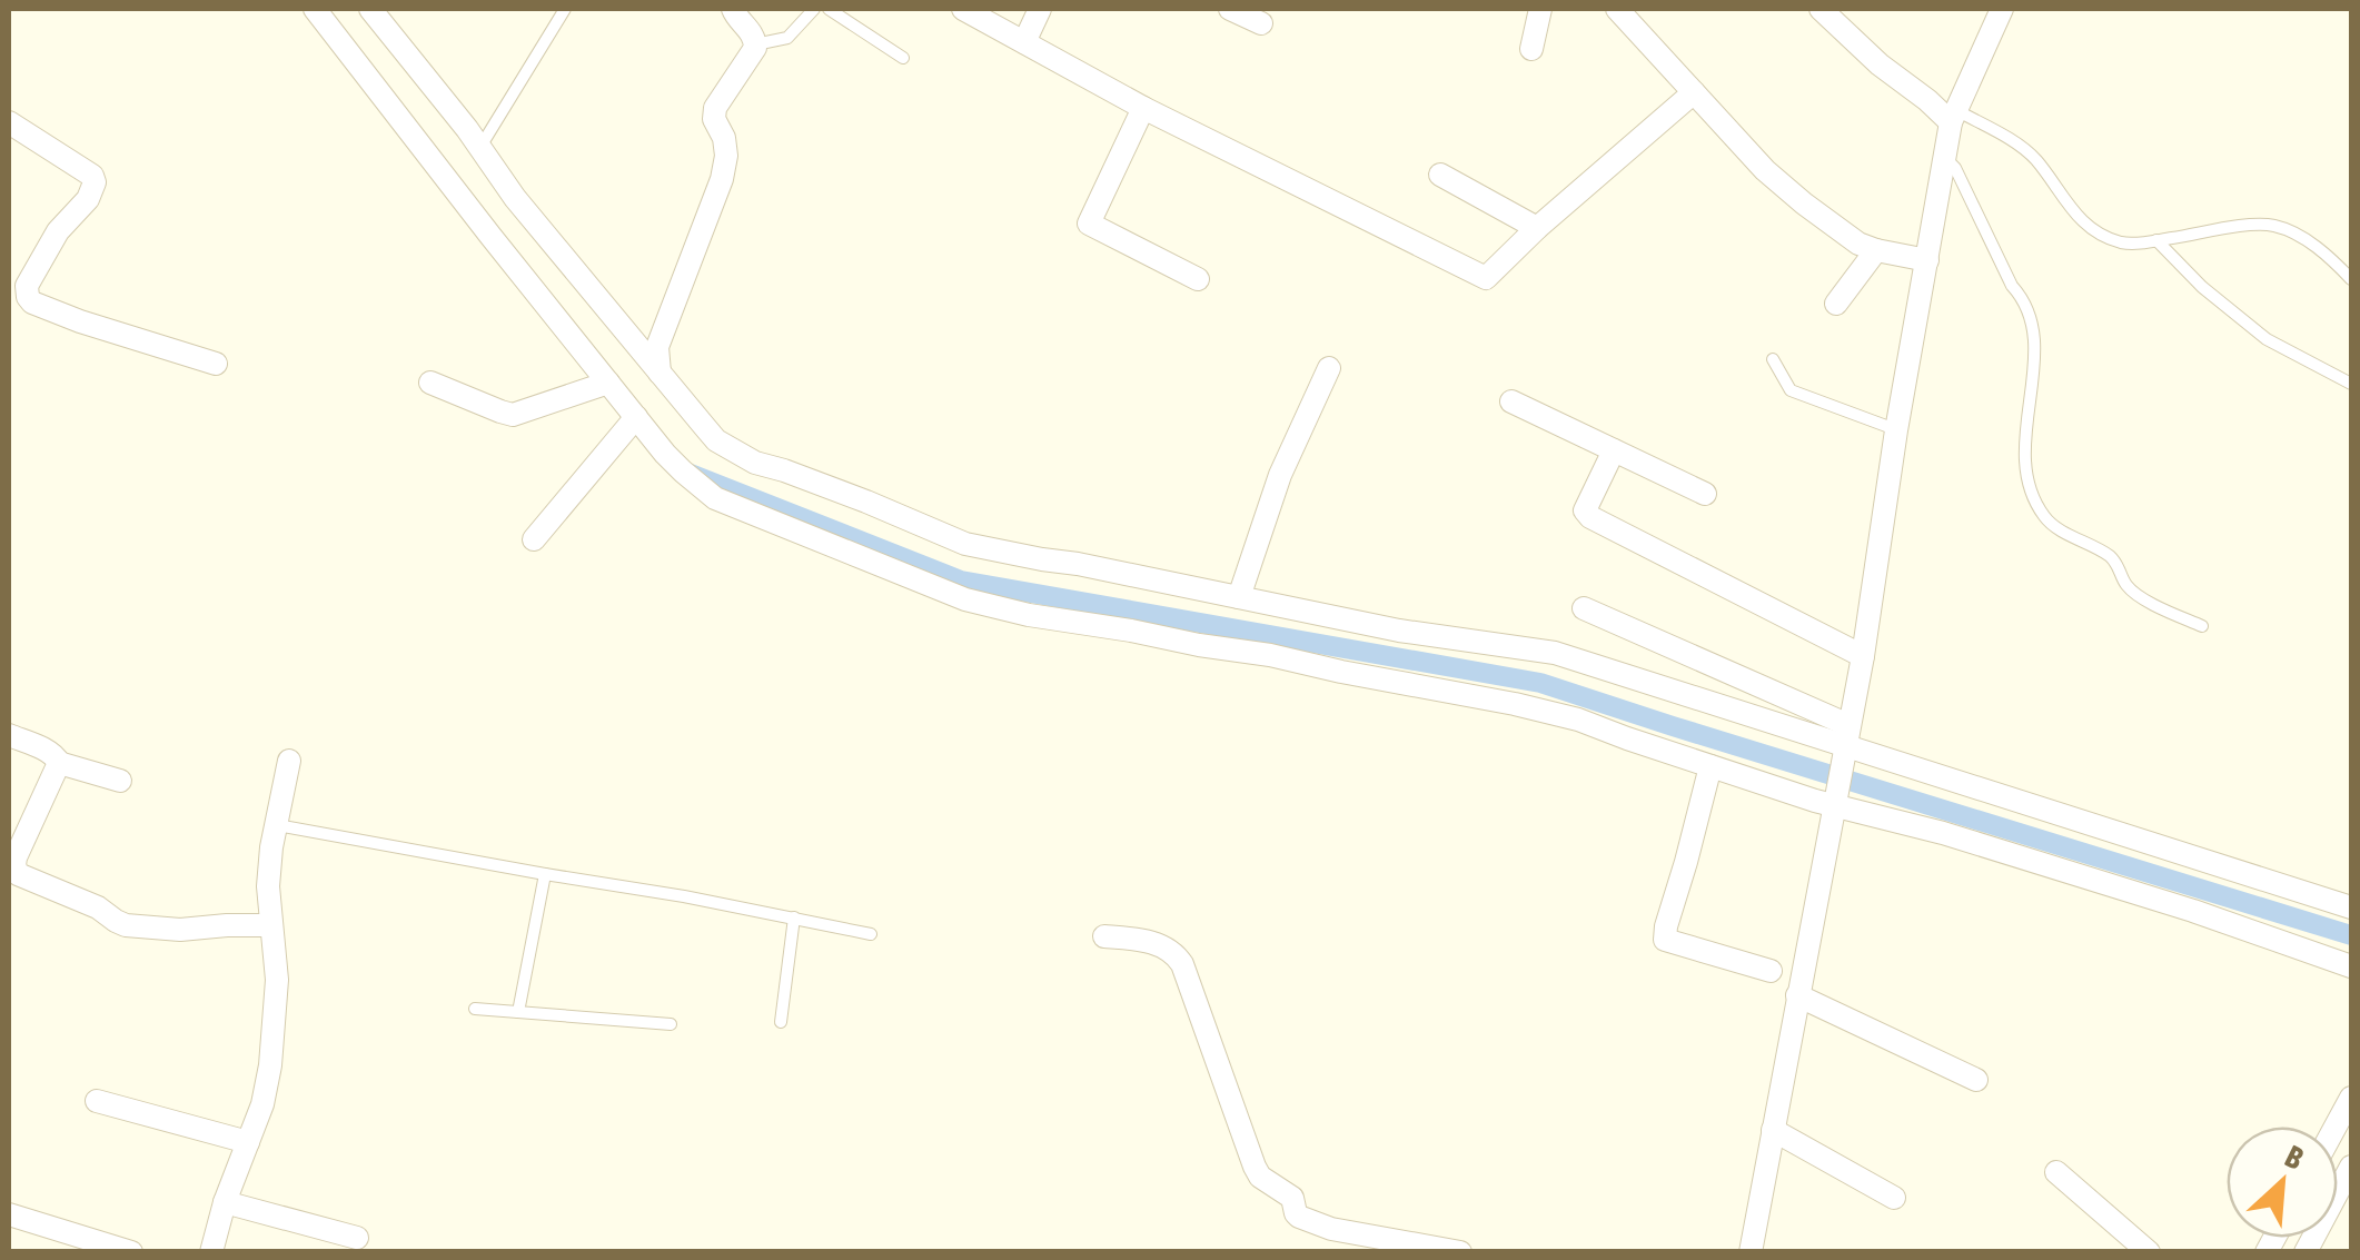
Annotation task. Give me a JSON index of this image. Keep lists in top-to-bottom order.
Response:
{
  "north": "top right"
}
